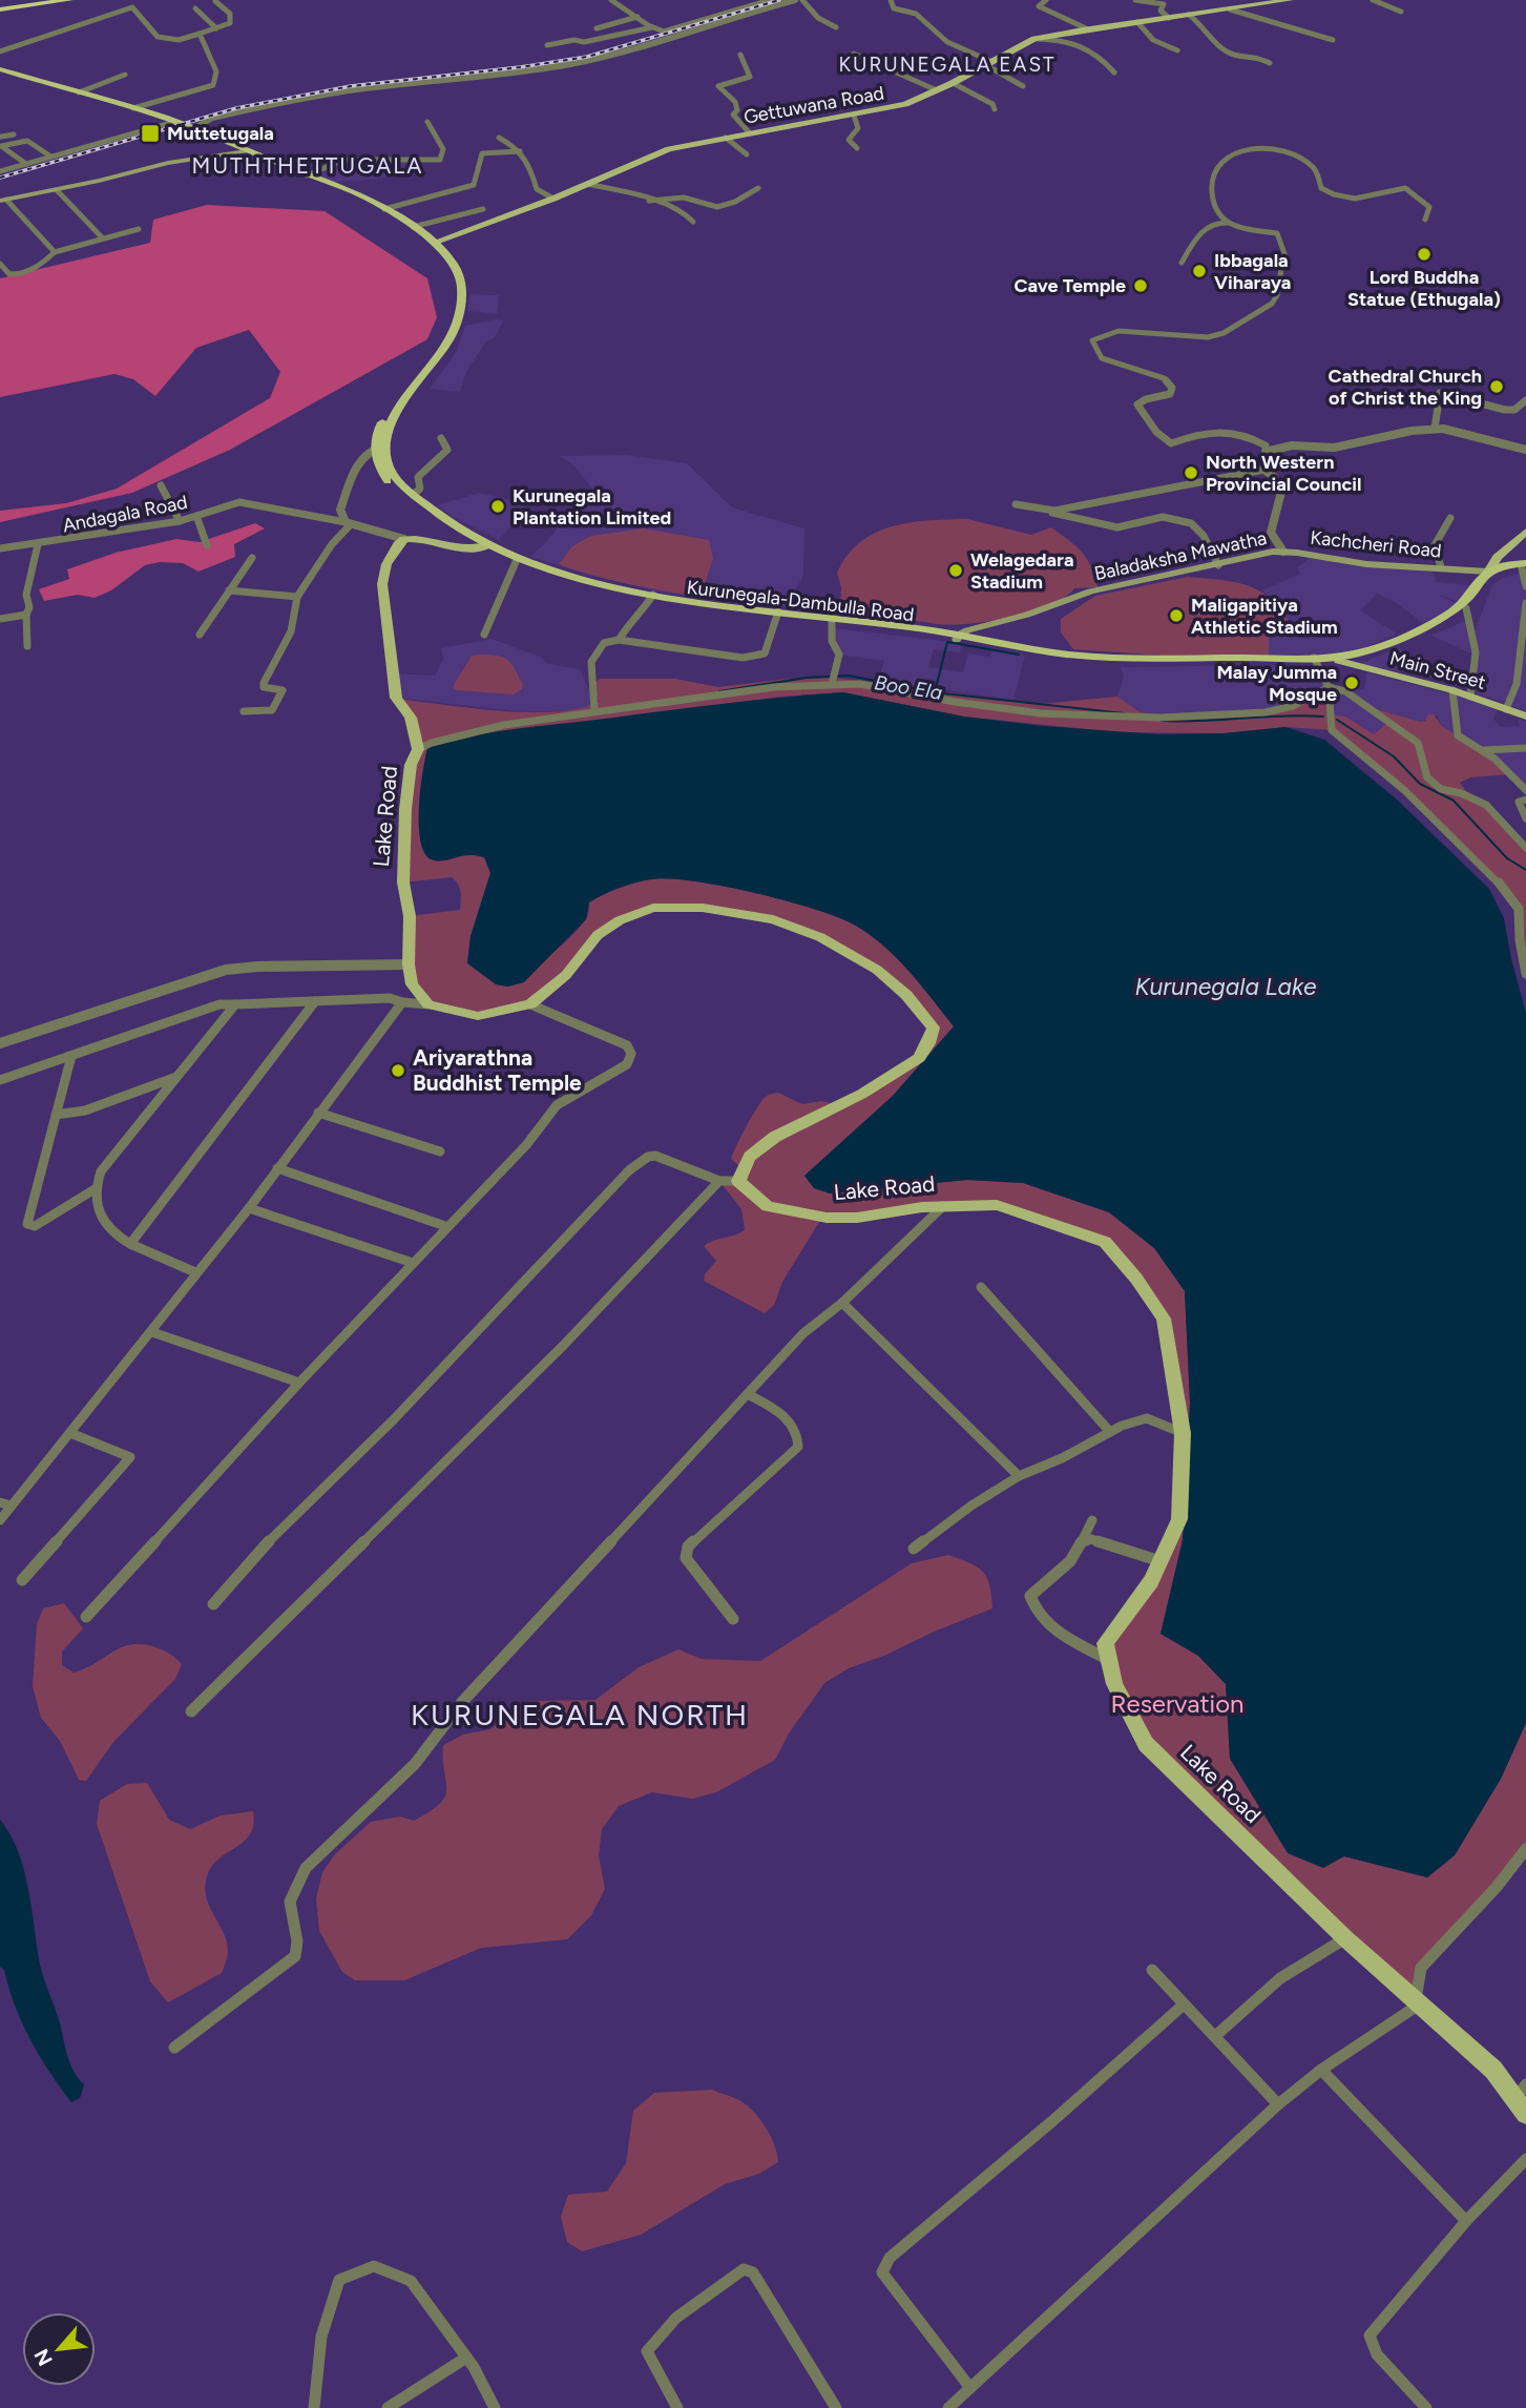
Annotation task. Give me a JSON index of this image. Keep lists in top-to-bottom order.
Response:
{
  "streets": {
    "highway": ["Kurunegala-Dambulla Road"],
    "main road": [
      "Gettuwana Road",
      "Kachcheri Road",
      "Baladaksha Mawatha",
      "Main Street",
      "Lake Road"
    ],
    "street": ["Andagala Road"]
  },
  "crossings": [
    ["Kachcheri Road", "Baladaksha Mawatha"],
    ["Kachcheri Road", "Kurunegala-Dambulla Road"],
    ["Baladaksha Mawatha", "Kurunegala-Dambulla Road"],
    ["Kurunegala-Dambulla Road", "Main Street"]
  ],
  "districts": ["KURUNEGALA EAST", "MUTHTHETTUGALA", "KURUNEGALA NORTH"],
  "water": ["Boo Ela", "Kurunegala Lake"],
  "parks": ["Reservation"],
  "places": {
    "transit": ["Muttetugala"],
    "other": [
      "Lord Buddha Statue (Ethugala)",
      "Ibbagala Viharaya",
      "Cave Temple",
      "Cathedral Church of Christ the King",
      "North Western Provincial Council",
      "Kurunegala Plantation Limited",
      "Welagedara Stadium",
      "Maligapitiya Athletic Stadium",
      "Malay Jumma Mosque",
      "Ariyarathna Buddhist Temple"
    ]
  },
  "north": "bottom left"
}
